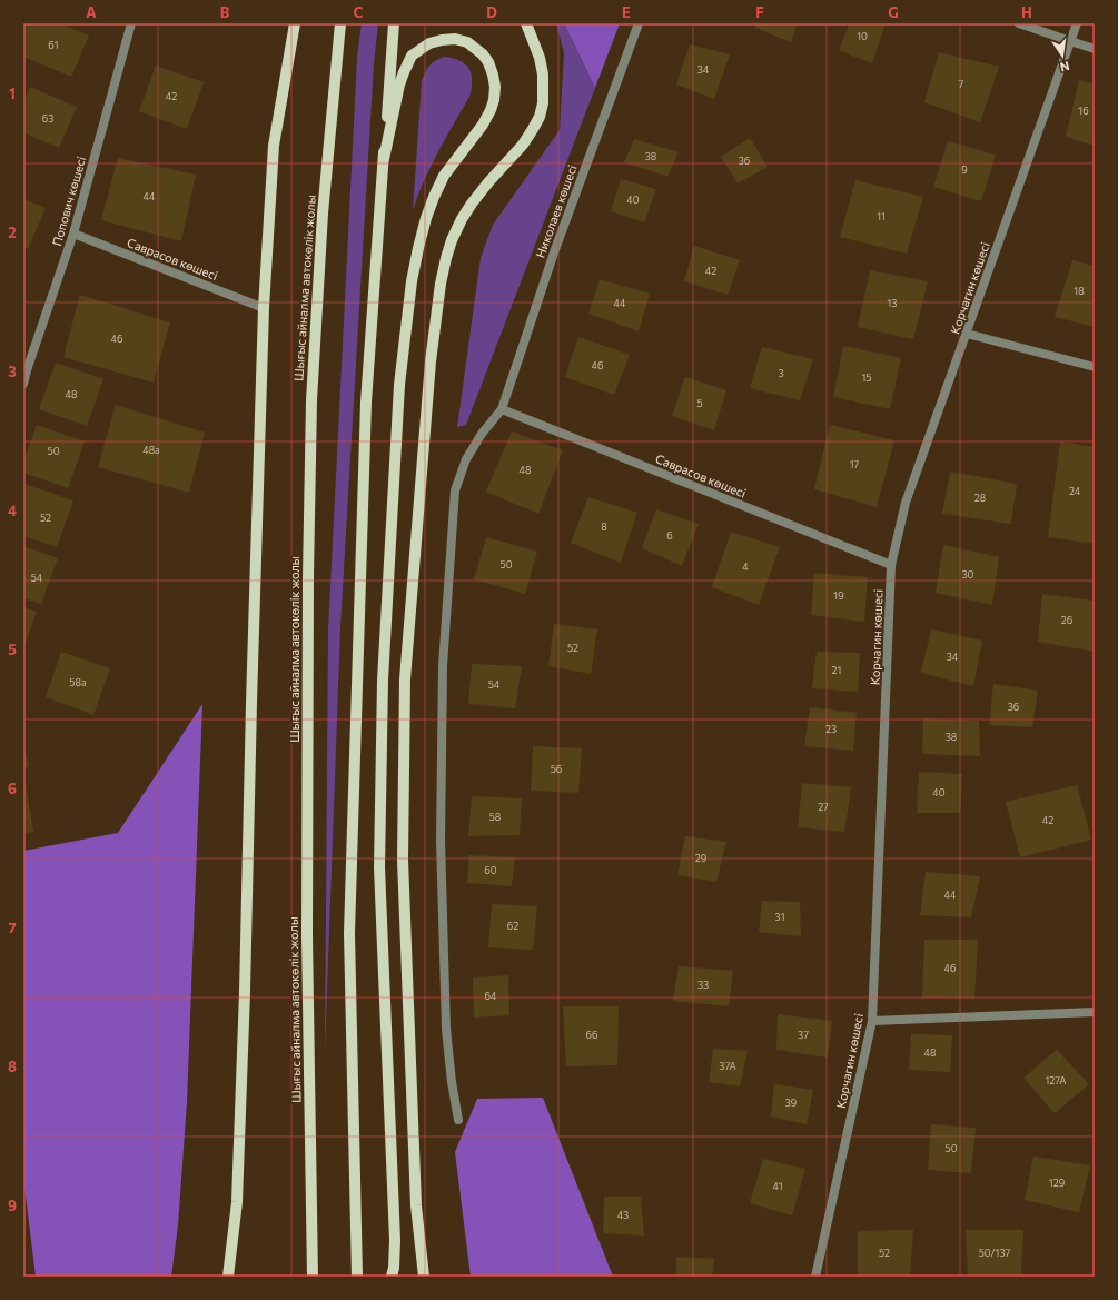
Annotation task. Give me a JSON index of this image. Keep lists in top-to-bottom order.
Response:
{
  "streets": {
    "main road": ["Шығыс айналма автокөлік жолы"],
    "street": [
      "Попович көшесі",
      "Николаев көшесі",
      "Саврасов көшесі",
      "Корчагин көшесі"
    ]
  },
  "crossings": [
    ["Попович көшесі", "Саврасов көшесі"],
    ["Николаев көшесі", "Саврасов көшесі"],
    ["Саврасов көшесі", "Корчагин көшесі"]
  ],
  "house_numbers": [
    "10",
    "61",
    "34",
    "7",
    "42",
    "16",
    "63",
    "38",
    "36",
    "9",
    "44",
    "40",
    "11",
    "42",
    "18",
    "44",
    "13",
    "46",
    "46",
    "3",
    "15",
    "48",
    "5",
    "48а",
    "50",
    "17",
    "48",
    "24",
    "28",
    "52",
    "8",
    "6",
    "50",
    "4",
    "30",
    "54",
    "19",
    "26",
    "52",
    "34",
    "21",
    "58а",
    "54",
    "36",
    "23",
    "38",
    "56",
    "40",
    "27",
    "58",
    "42",
    "29",
    "60",
    "44",
    "31",
    "62",
    "46",
    "33",
    "64",
    "66",
    "37",
    "48",
    "37А",
    "127А",
    "39",
    "50",
    "129",
    "41",
    "43",
    "52",
    "50/137"
  ],
  "north": "bottom",
  "grid": {
    "columns": [
      "A",
      "B",
      "C",
      "D",
      "E",
      "F",
      "G",
      "H"
    ],
    "rows": [
      "1",
      "2",
      "3",
      "4",
      "5",
      "6",
      "7",
      "8",
      "9"
    ]
  }
}
